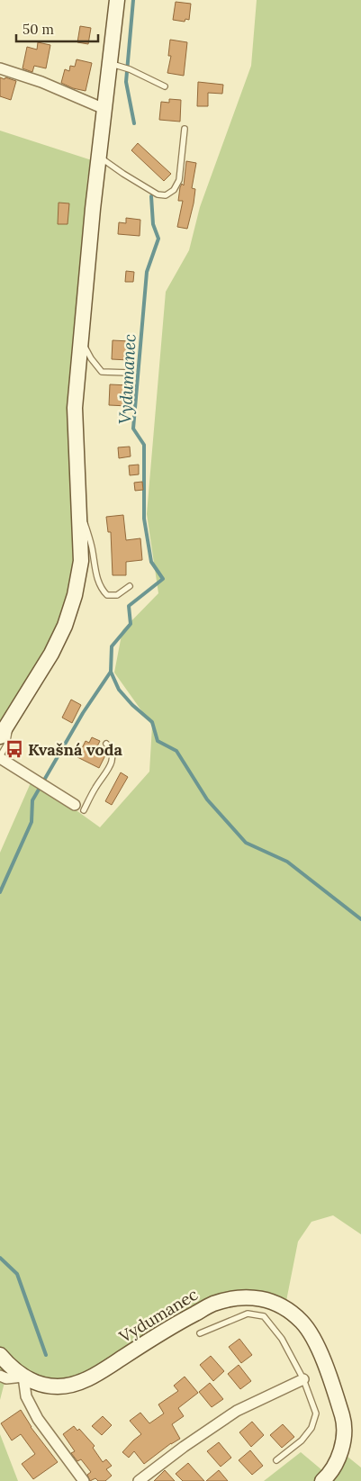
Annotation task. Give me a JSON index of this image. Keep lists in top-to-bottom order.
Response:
{
  "streets": {
    "main road": ["Vydumanec"]
  },
  "water": ["Vydumanec"],
  "places": {
    "bus stop": ["Kvašná voda"]
  },
  "scale_bar": "50 m"
}
